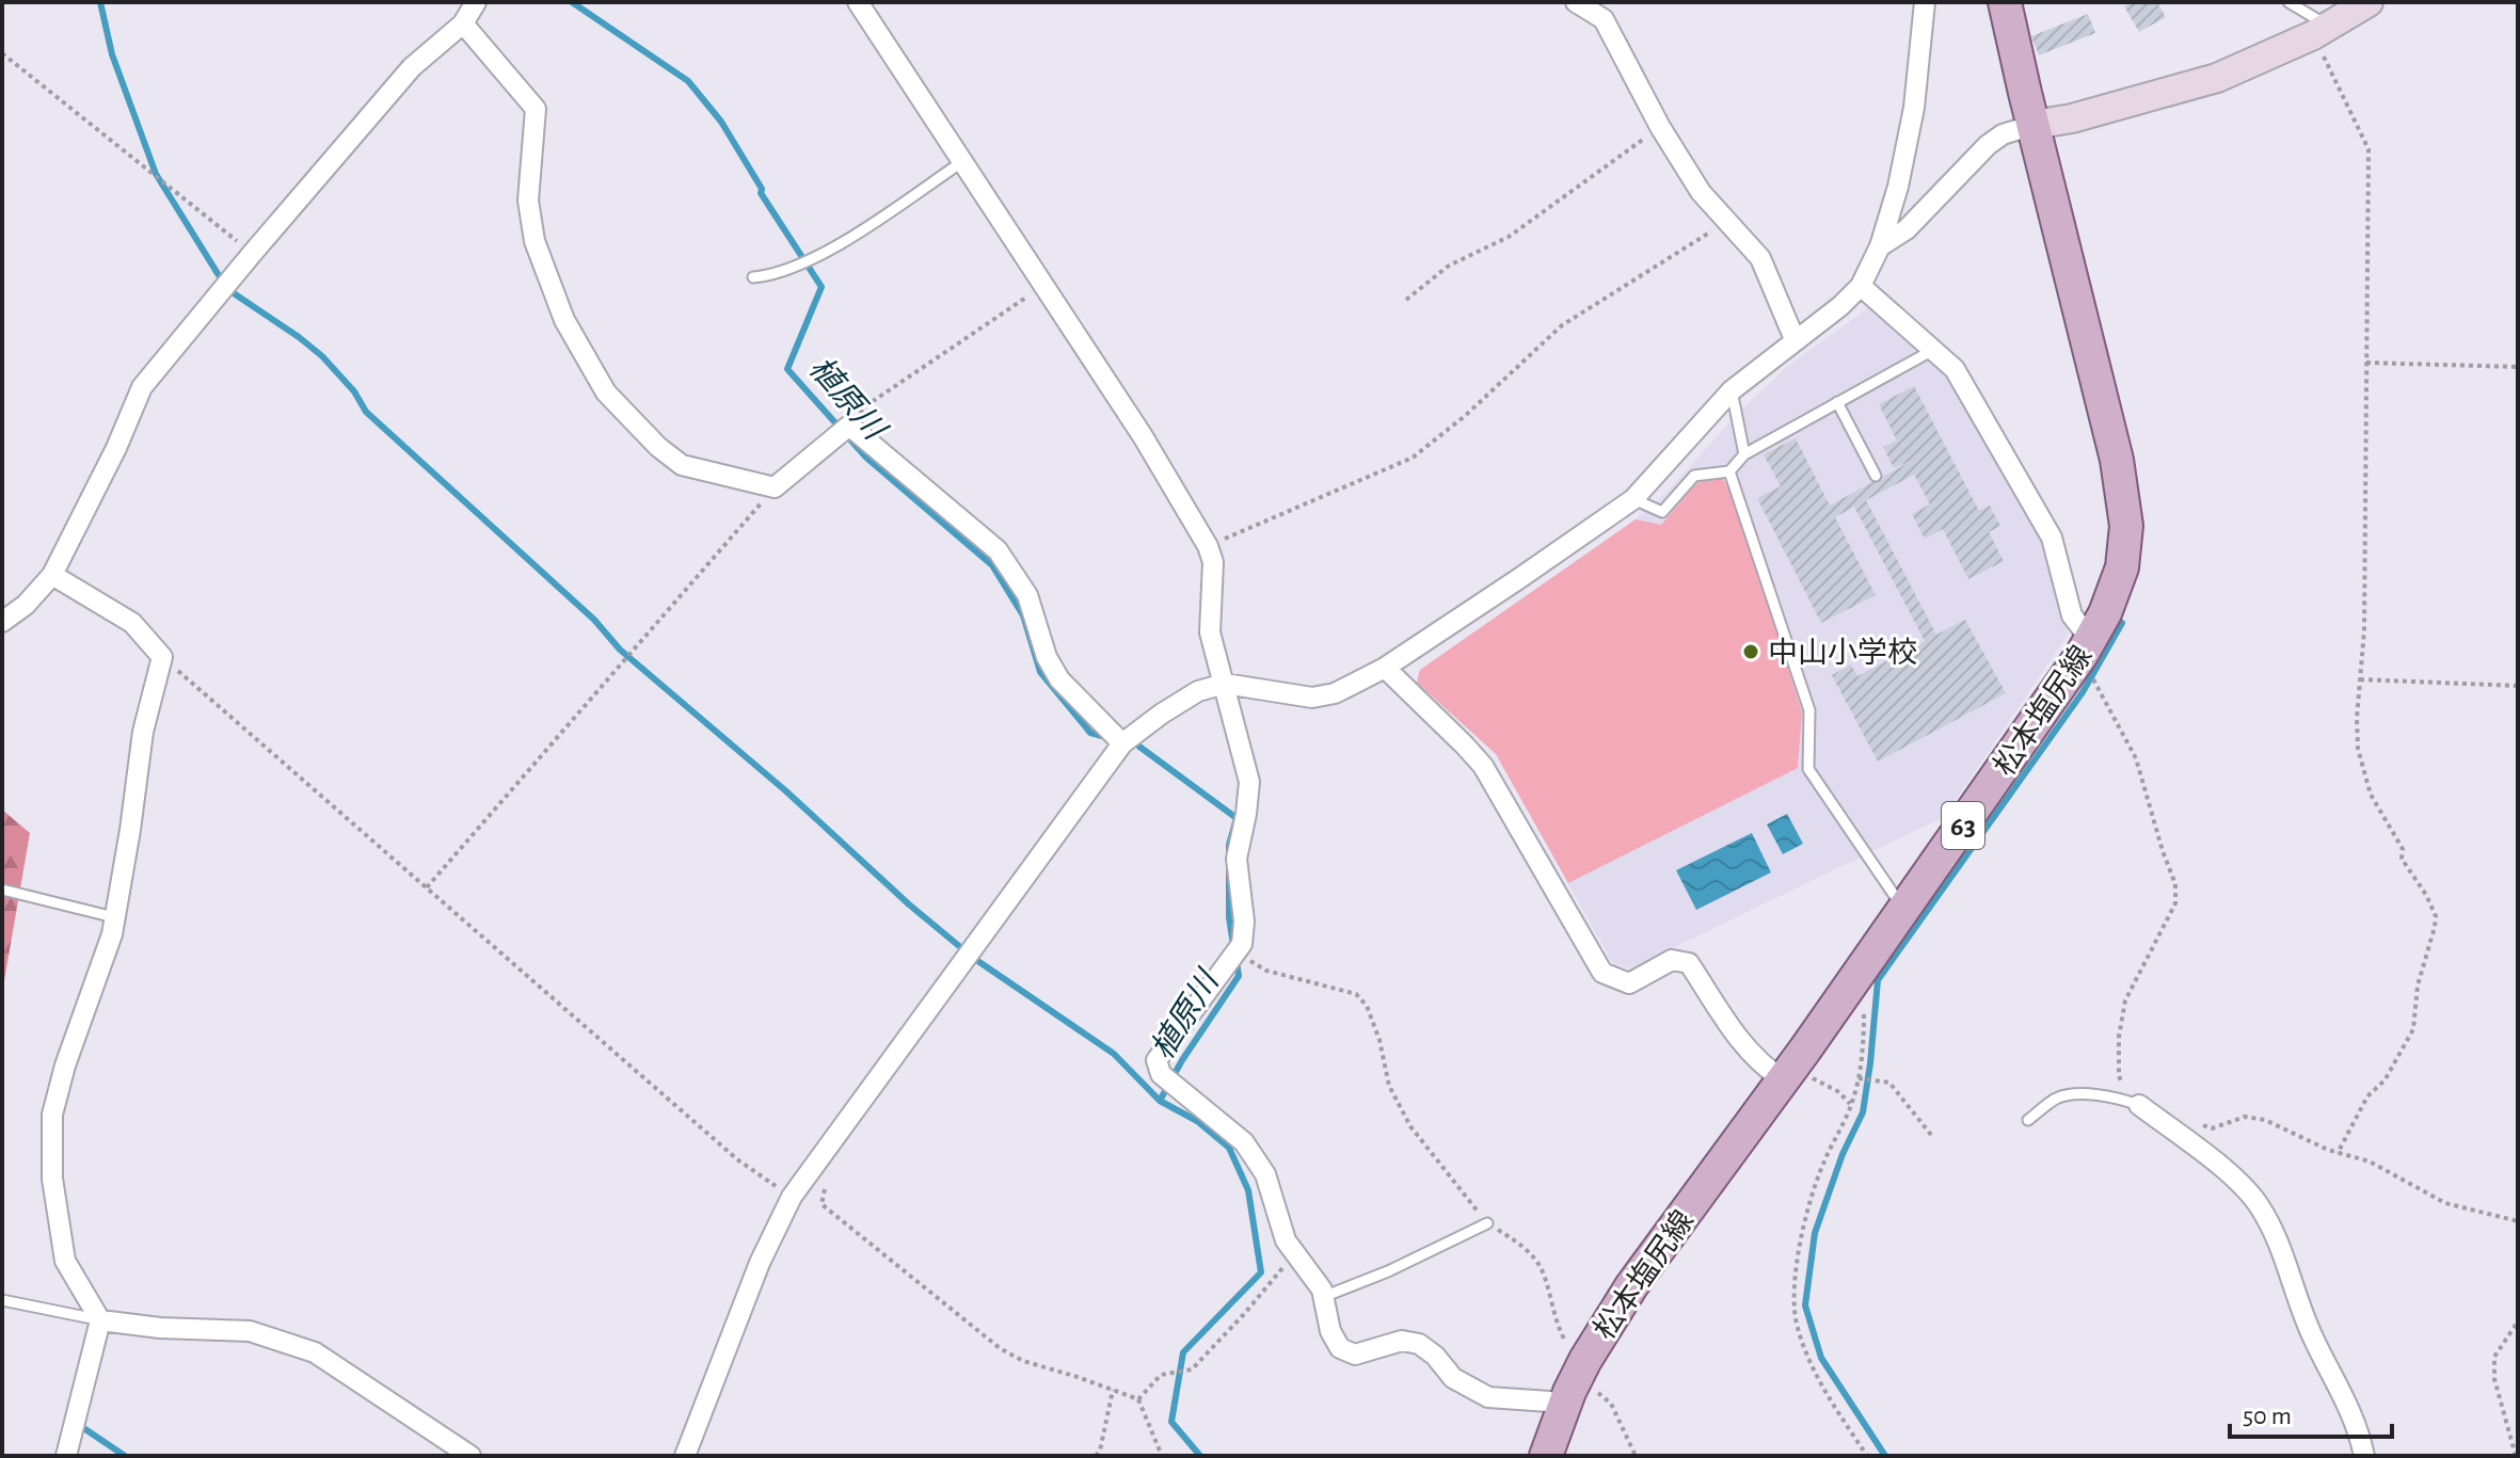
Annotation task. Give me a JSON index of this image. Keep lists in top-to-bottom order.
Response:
{
  "streets": {
    "main road": ["松本塩尻線", "63"]
  },
  "water": ["植原川"],
  "places": ["中山小学校"],
  "scale_bar": "50 m"
}
